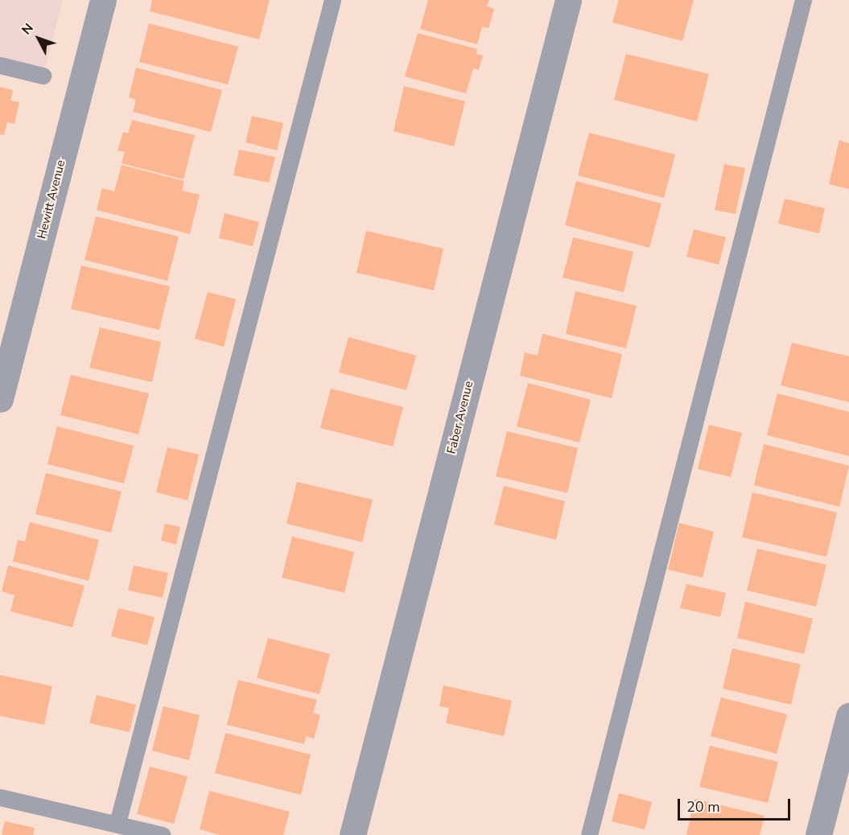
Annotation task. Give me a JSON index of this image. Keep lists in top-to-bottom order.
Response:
{
  "streets": {
    "street": ["Hewitt Avenue", "Faber Avenue"]
  },
  "scale_bar": "20 m",
  "north": "top left"
}
